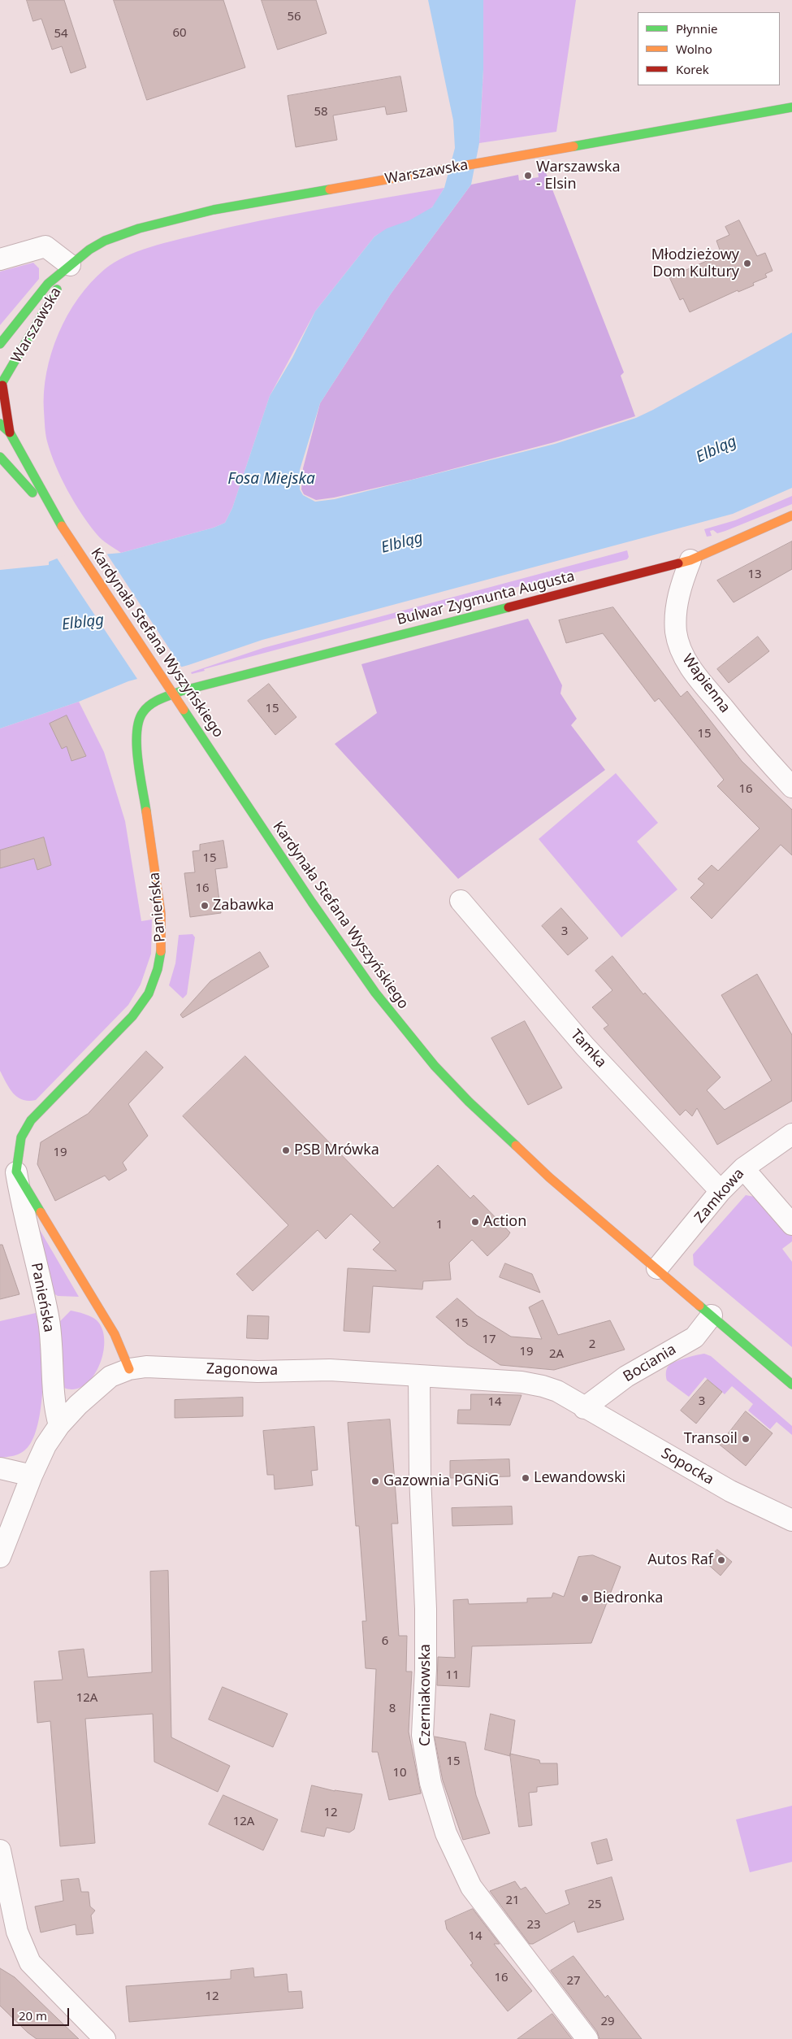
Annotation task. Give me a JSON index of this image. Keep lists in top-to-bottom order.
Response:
{
  "streets": {
    "street": [
      "Warszawska",
      "Bulwar Zygmunta Augusta",
      "Kardynała Stefana Wyszyńskiego",
      "Wapienna",
      "Panieńska",
      "Tamka",
      "Zamkowa",
      "Bociania",
      "Zagonowa",
      "Sopocka",
      "Czerniakowska"
    ]
  },
  "crossings": [
    ["Warszawska", "Kardynała Stefana Wyszyńskiego"],
    ["Bulwar Zygmunta Augusta", "Wapienna"],
    ["Bulwar Zygmunta Augusta", "Panieńska"],
    ["Kardynała Stefana Wyszyńskiego", "Zamkowa"],
    ["Kardynała Stefana Wyszyńskiego", "Bociania"],
    ["Panieńska", "Zagonowa"],
    ["Tamka", "Zamkowa"],
    ["Bociania", "Zagonowa"],
    ["Bociania", "Sopocka"],
    ["Zagonowa", "Sopocka"],
    ["Zagonowa", "Czerniakowska"]
  ],
  "water": ["Elbląg", "Fosa Miejska"],
  "places": [
    "Warszawska - Elsin",
    "Młodzieżowy Dom Kultury",
    "Zabawka",
    "PSB Mrówka",
    "Action",
    "Transoil",
    "Lewandowski",
    "Gazownia PGNiG",
    "Autos Raf",
    "Biedronka"
  ],
  "house_numbers": [
    "56",
    "60",
    "54",
    "58",
    "13",
    "15",
    "15",
    "16",
    "15",
    "16",
    "3",
    "19",
    "1",
    "15",
    "17",
    "2",
    "19",
    "2A",
    "3",
    "14",
    "6",
    "11",
    "12A",
    "8",
    "15",
    "10",
    "12",
    "12A",
    "21",
    "25",
    "23",
    "14",
    "16",
    "27",
    "12",
    "29"
  ],
  "legend": ["Płynnie", "Wolno", "Korek"],
  "scale_bar": "20 m"
}
